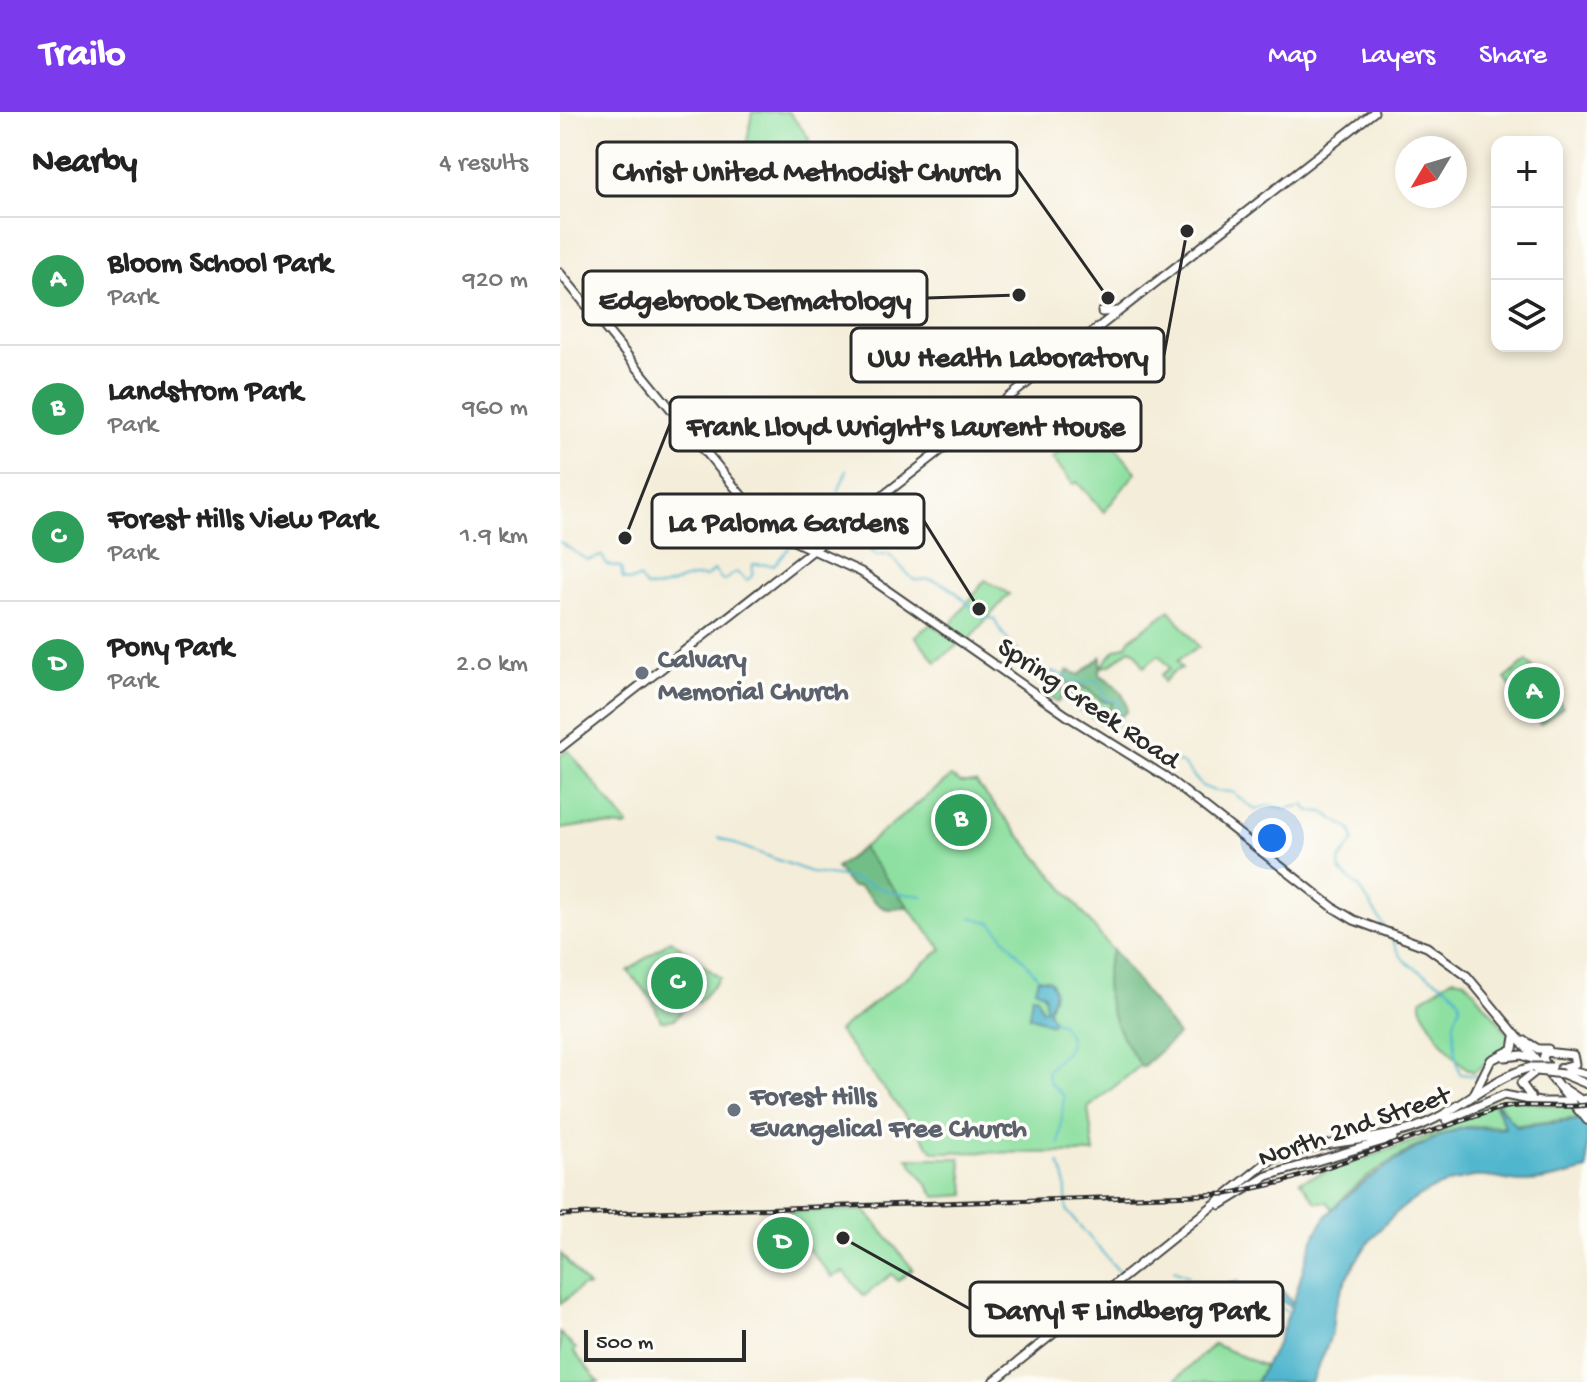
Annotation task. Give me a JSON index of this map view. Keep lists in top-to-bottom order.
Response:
{
  "streets": {
    "main road": ["Spring Creek Road", "North 2nd Street"]
  },
  "crossings": [
    ["Spring Creek Road", "North 2nd Street"]
  ],
  "places": [
    "UW Health Laboratory",
    "Edgebrook Dermatology",
    "Christ United Methodist Church",
    "Frank Lloyd Wright's Laurent House",
    "La Paloma Gardens",
    "Calvary Memorial Church",
    "Forest Hills Evangelical Free Church",
    "Darryl F Lindberg Park"
  ],
  "scale_bar": "500 m",
  "north": "bottom left",
  "page": {
    "header": "Trailo",
    "nav": ["Map", "Layers", "Share"],
    "heading": ["Nearby", "4 results"],
    "map_buttons": ["+", "−"],
    "list": [
      {
        "mark": "A",
        "name": "Bloom School Park",
        "note": "Park",
        "value": "920 m"
      },
      {
        "mark": "B",
        "name": "Landstrom Park",
        "note": "Park",
        "value": "960 m"
      },
      {
        "mark": "C",
        "name": "Forest Hills View Park",
        "note": "Park",
        "value": "1.9 km"
      },
      {
        "mark": "D",
        "name": "Pony Park",
        "note": "Park",
        "value": "2.0 km"
      }
    ],
    "pins": [
      "A",
      "B",
      "C",
      "D"
    ],
    "scale": "500 m"
  }
}
